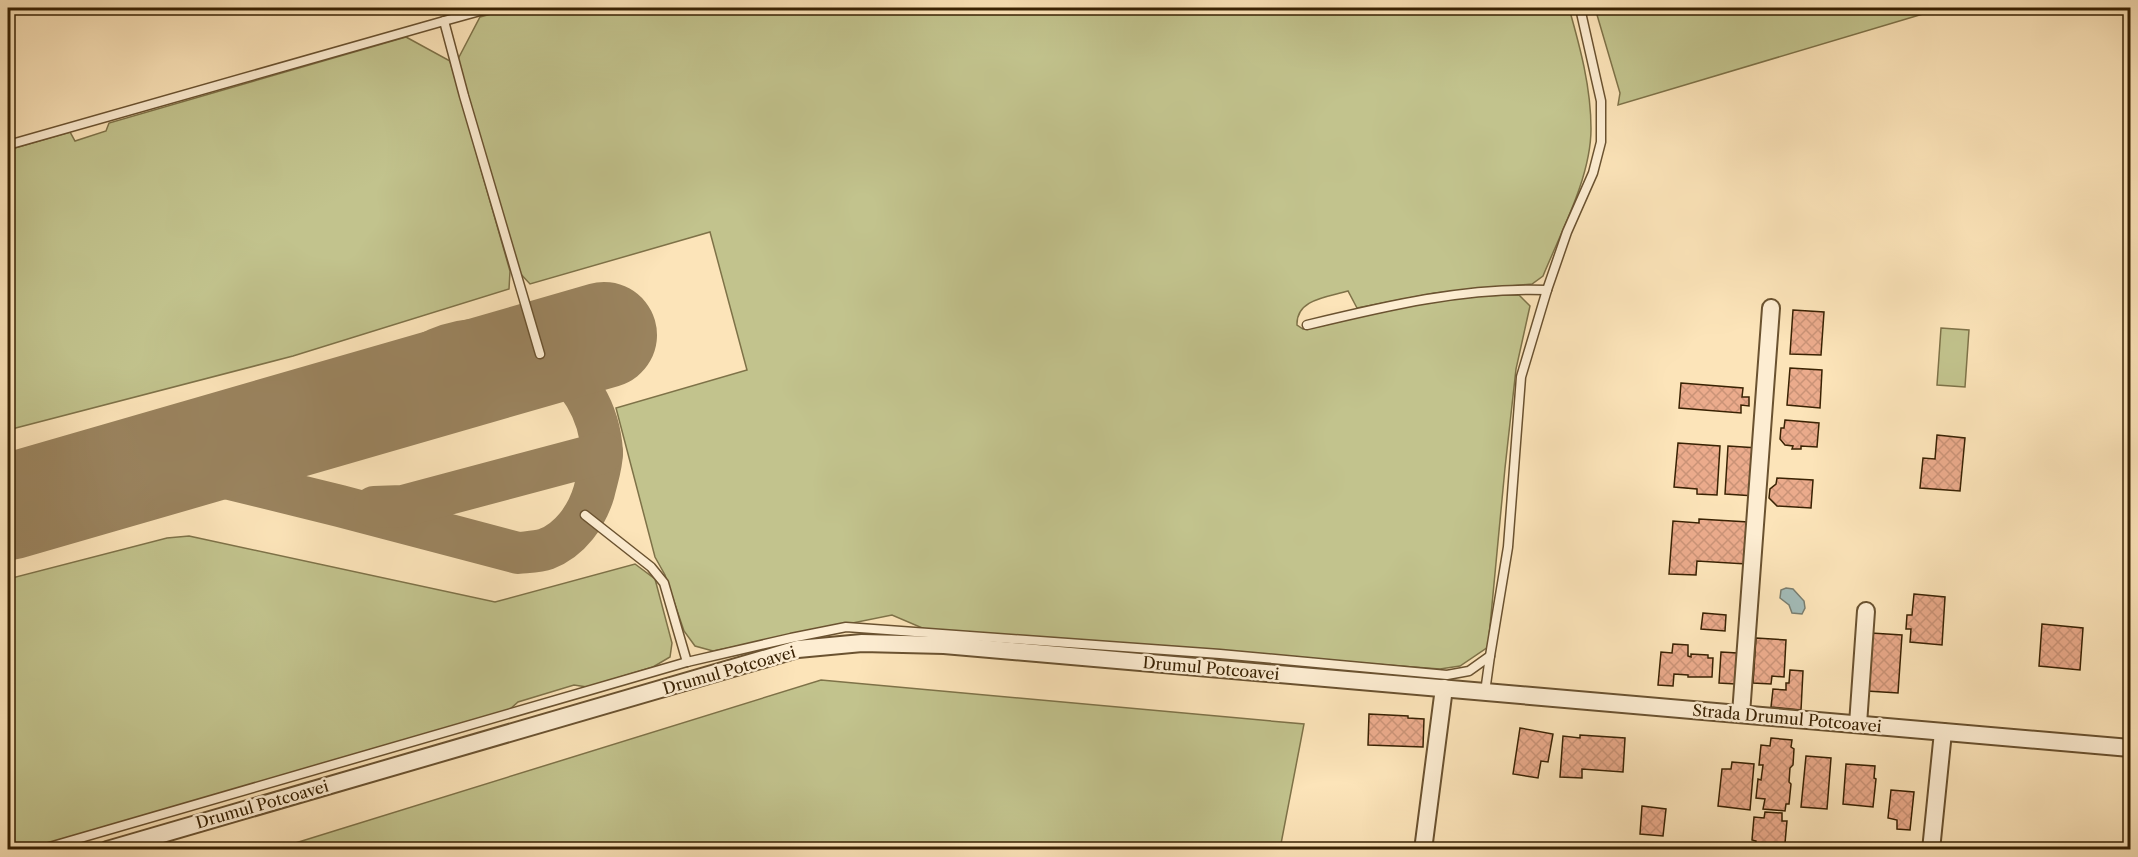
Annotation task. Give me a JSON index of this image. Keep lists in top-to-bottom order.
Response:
{
  "streets": {
    "street": ["Drumul Potcoavei", "Strada Drumul Potcoavei"]
  },
  "crossings": [
    ["Drumul Potcoavei", "Strada Drumul Potcoavei"]
  ]
}
